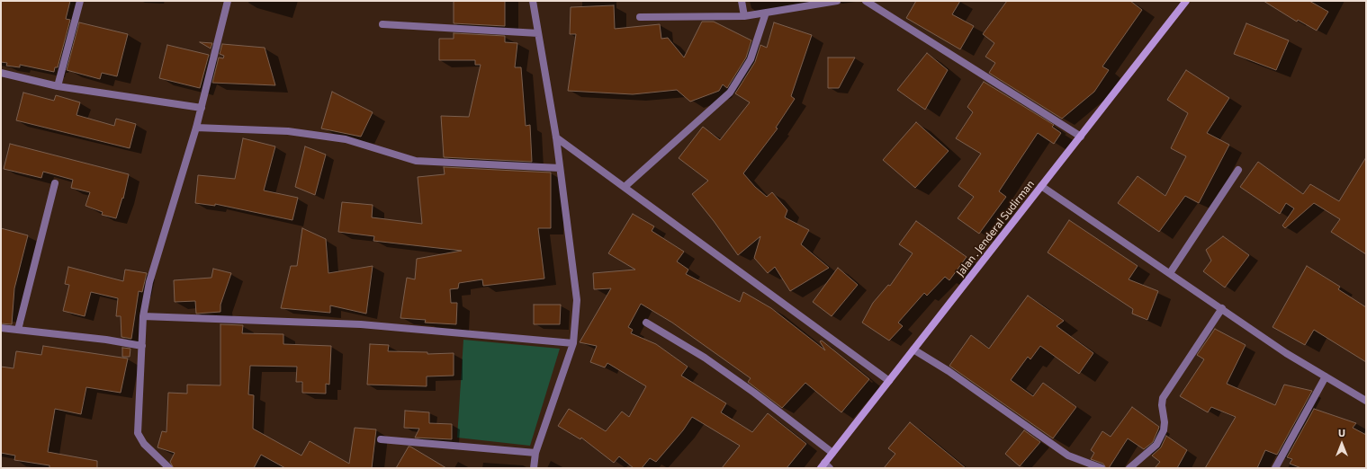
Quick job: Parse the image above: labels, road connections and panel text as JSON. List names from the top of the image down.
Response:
{
  "streets": {
    "street": ["Jalan . Jenderal Sudirman"]
  },
  "north": "top"
}
